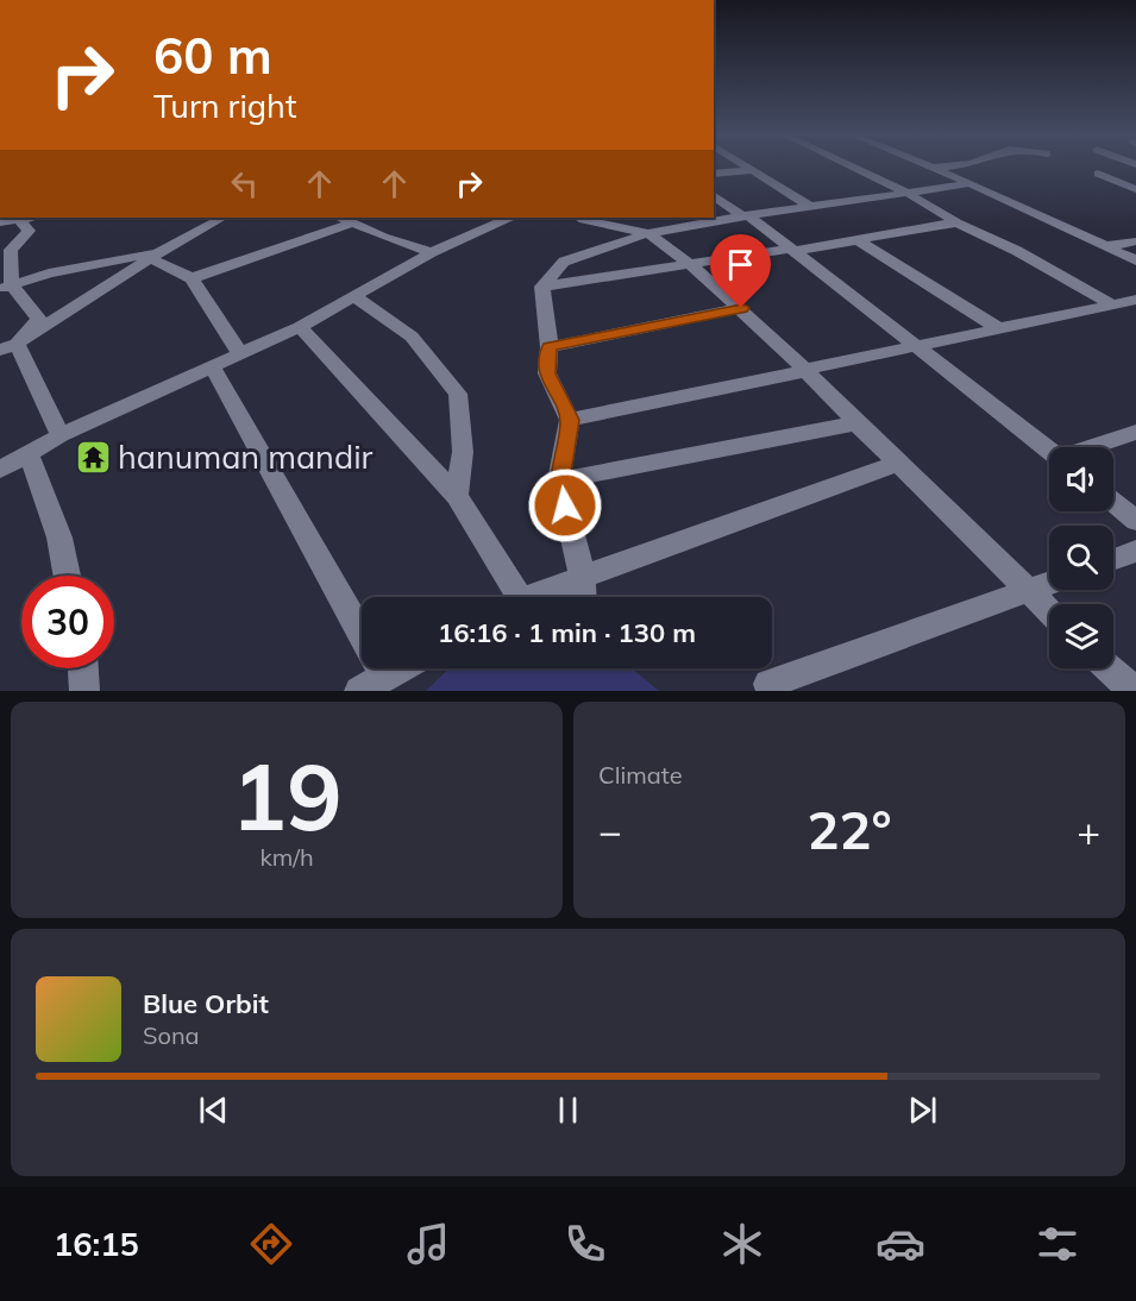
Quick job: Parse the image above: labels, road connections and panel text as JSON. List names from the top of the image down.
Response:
{
  "places": {
    "temple": ["hanuman mandir"]
  },
  "page": {
    "turn": ["60 m", "Turn right"],
    "limit": "30",
    "trip": "16:16 · 1 min · 130 m",
    "tile": [
      ["19", "km/h"],
      "Climate"
    ],
    "heat": ["−", "22°", "+"],
    "song": ["Blue Orbit", "Sona"],
    "tabs": "16:15"
  }
}
